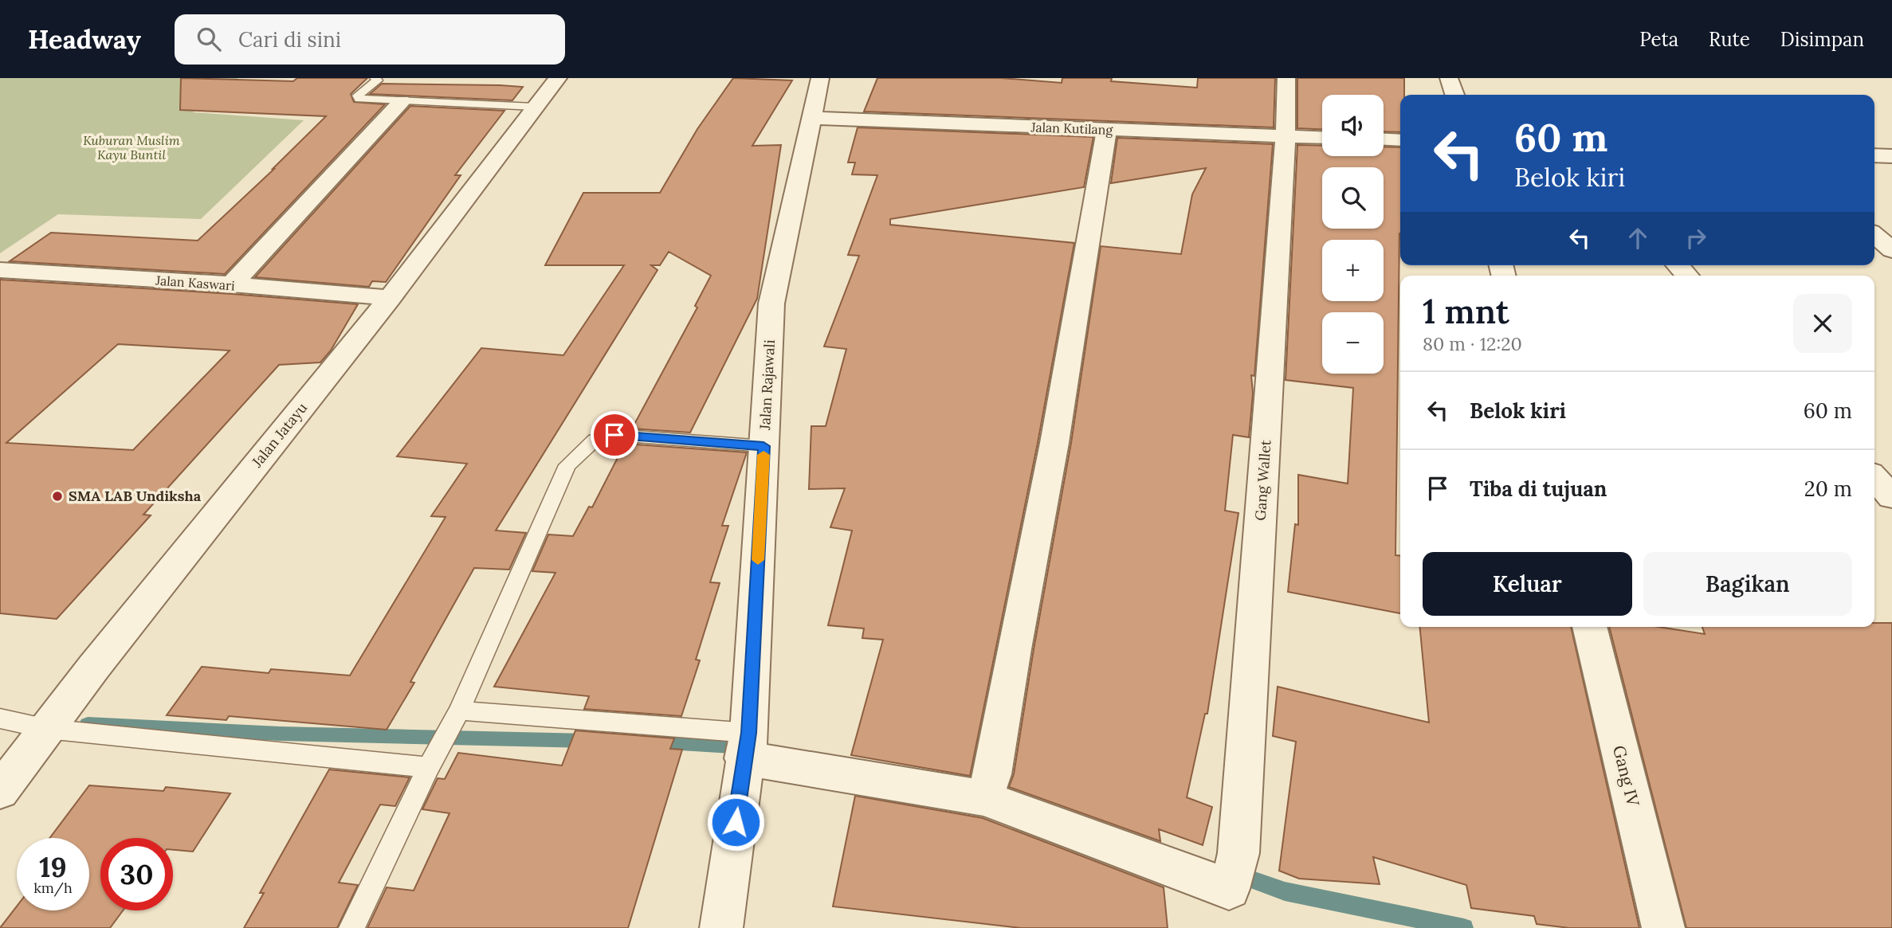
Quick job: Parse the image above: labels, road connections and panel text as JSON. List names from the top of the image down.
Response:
{
  "streets": {
    "street": [
      "Jalan Kutilang",
      "Jalan Kaswari",
      "Jalan Rajawali",
      "Jalan Jatayu",
      "Gang Wallet",
      "Gang IV"
    ]
  },
  "crossings": [
    ["Jalan Kutilang", "Jalan Rajawali"],
    ["Jalan Kutilang", "Gang Wallet"],
    ["Jalan Kaswari", "Jalan Jatayu"]
  ],
  "parks": ["Kuburan Muslim Kayu Buntil"],
  "places": ["SMA LAB Undiksha"],
  "page": {
    "header": "Headway",
    "search": "Cari di sini",
    "nav": ["Peta", "Rute", "Disimpan"],
    "map_buttons": ["+", "−"],
    "turn": ["60 m", "Belok kiri"],
    "heading": ["1 mnt", "80 m · 12:20"],
    "list": [
      {
        "name": "Belok kiri",
        "value": "60 m"
      },
      {
        "name": "Tiba di tujuan",
        "value": "20 m"
      }
    ],
    "buttons": ["Keluar", "Bagikan"],
    "speed": "19 km/h",
    "limit": "30"
  }
}
